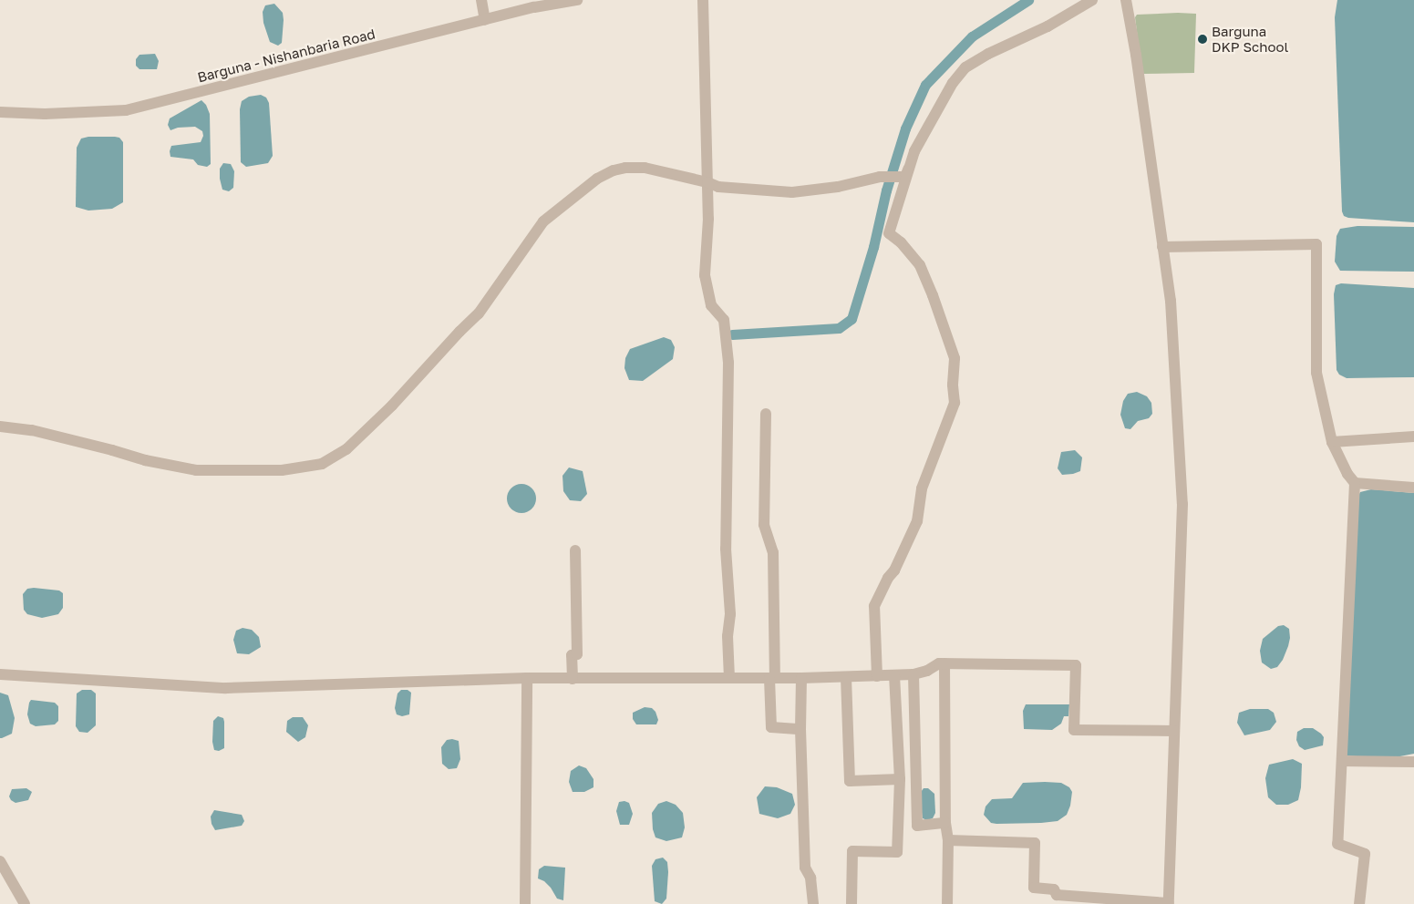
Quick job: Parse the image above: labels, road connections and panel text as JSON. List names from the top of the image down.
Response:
{
  "streets": {
    "street": ["Barguna - Nishanbaria Road"]
  },
  "places": ["Barguna DKP School"]
}
